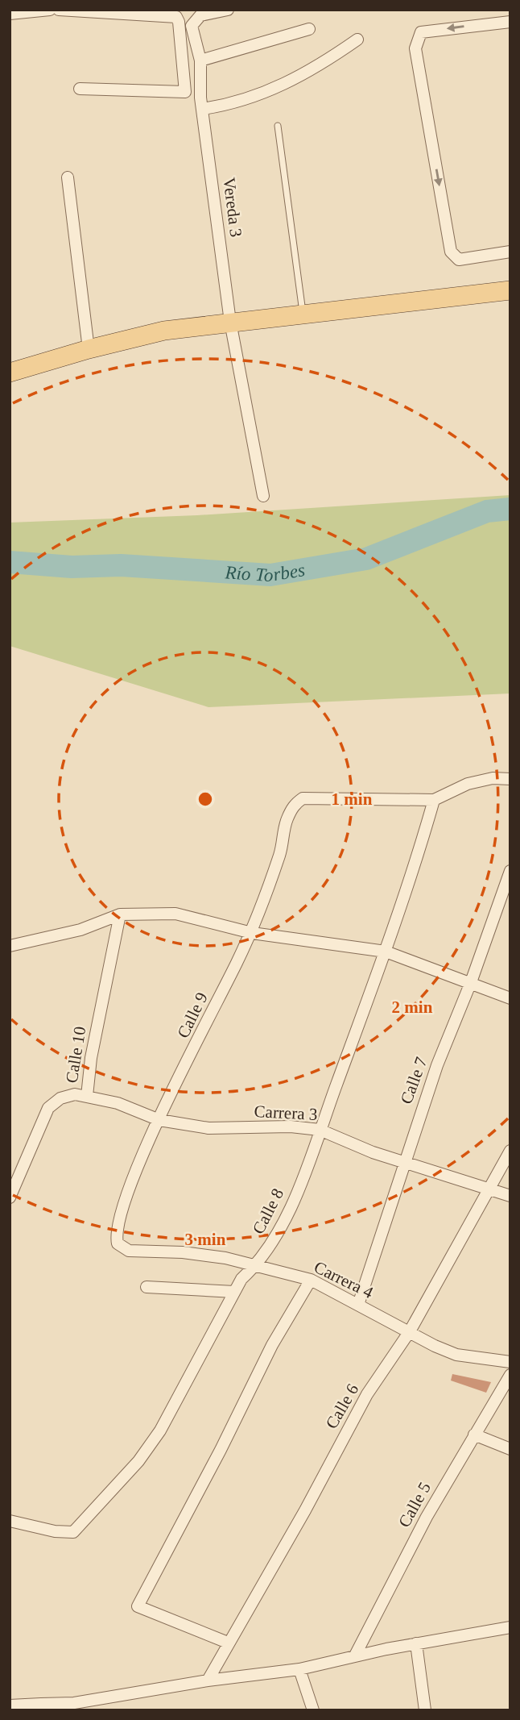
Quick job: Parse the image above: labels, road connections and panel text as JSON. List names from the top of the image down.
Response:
{
  "streets": {
    "street": [
      "Vereda 3",
      "Calle 9",
      "Calle 10",
      "Calle 7",
      "Carrera 3",
      "Calle 8",
      "Carrera 4",
      "Calle 6",
      "Calle 5"
    ]
  },
  "crossings": [
    ["Calle 9", "Carrera 3"],
    ["Calle 9", "Calle 8"],
    ["Calle 9", "Carrera 4"],
    ["Calle 10", "Carrera 3"],
    ["Calle 7", "Carrera 3"],
    ["Calle 7", "Carrera 4"],
    ["Carrera 3", "Calle 8"],
    ["Carrera 3", "Calle 6"],
    ["Calle 8", "Carrera 4"],
    ["Carrera 4", "Calle 6"]
  ],
  "water": ["Río Torbes"],
  "rings": ["1 min", "2 min", "3 min"]
}
